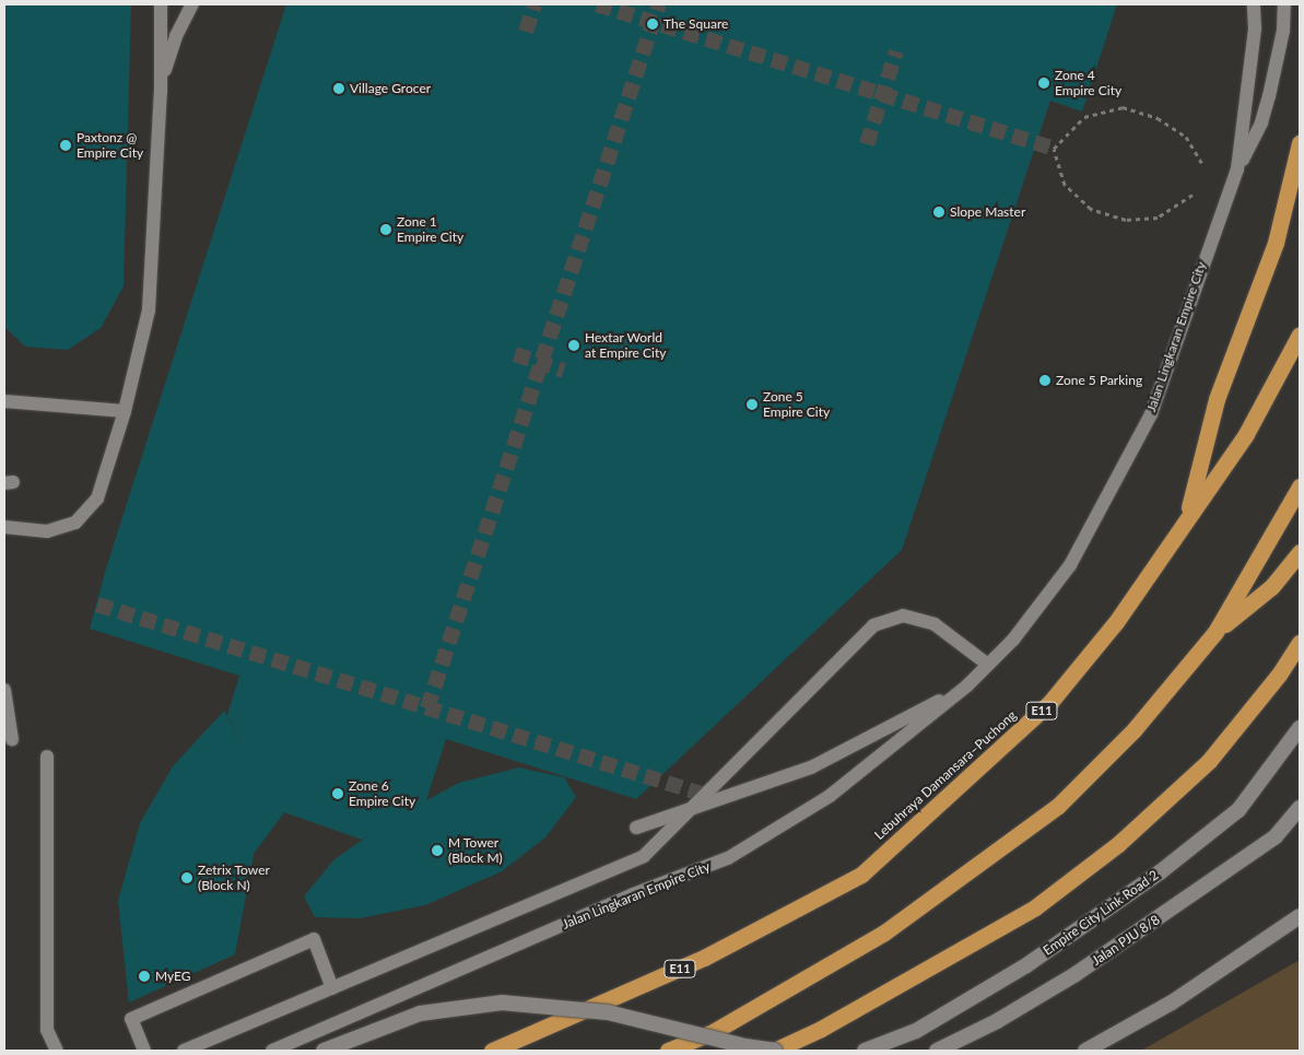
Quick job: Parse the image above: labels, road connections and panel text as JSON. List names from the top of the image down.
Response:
{
  "streets": {
    "highway": ["E11", "Lebuhraya Damansara–Puchong"],
    "street": ["Empire City Link Road 2", "Jalan PJU 8/8"],
    "lane": ["Jalan Lingkaran Empire City"]
  },
  "places": [
    "The Square",
    "Zone 4 Empire City",
    "Village Grocer",
    "Paxtonz @ Empire City",
    "Slope Master",
    "Zone 1 Empire City",
    "Hextar World at Empire City",
    "Zone 5 Parking",
    "Zone 5 Empire City",
    "Zone 6 Empire City",
    "M Tower (Block M)",
    "Zetrix Tower (Block N)",
    "MyEG"
  ]
}
